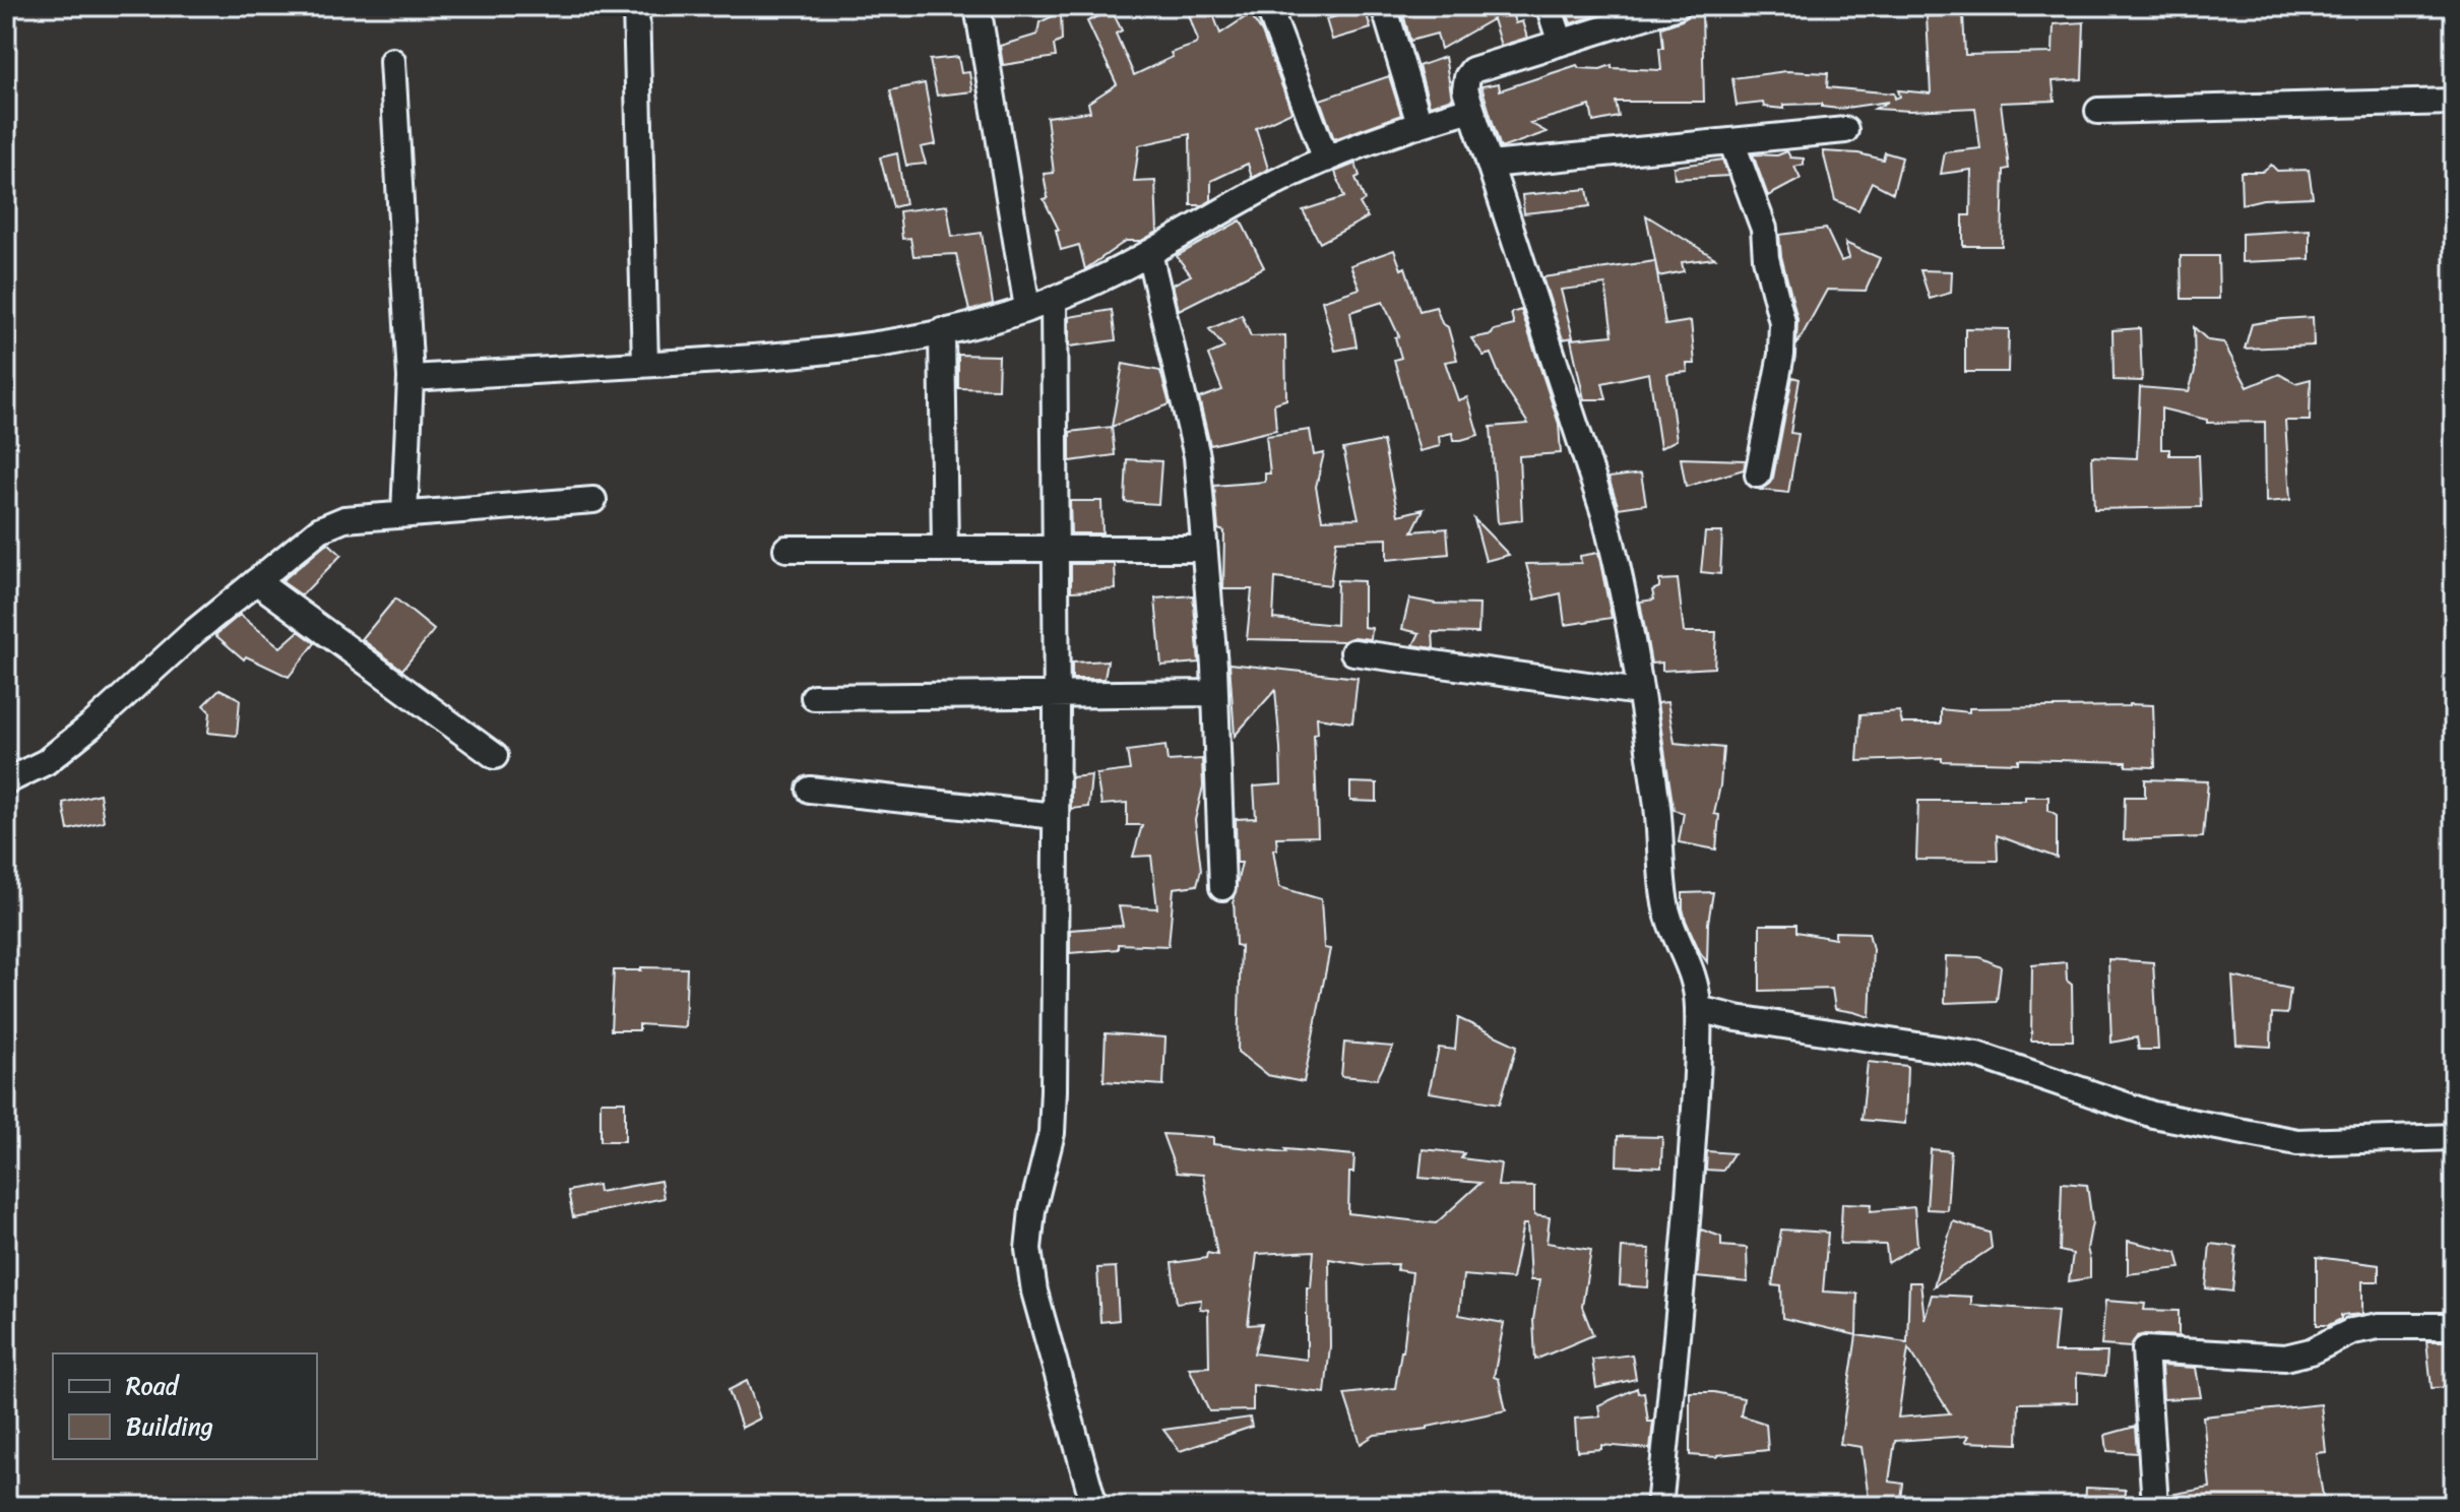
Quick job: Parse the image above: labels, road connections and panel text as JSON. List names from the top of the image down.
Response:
{
  "legend": ["Road", "Building"]
}
